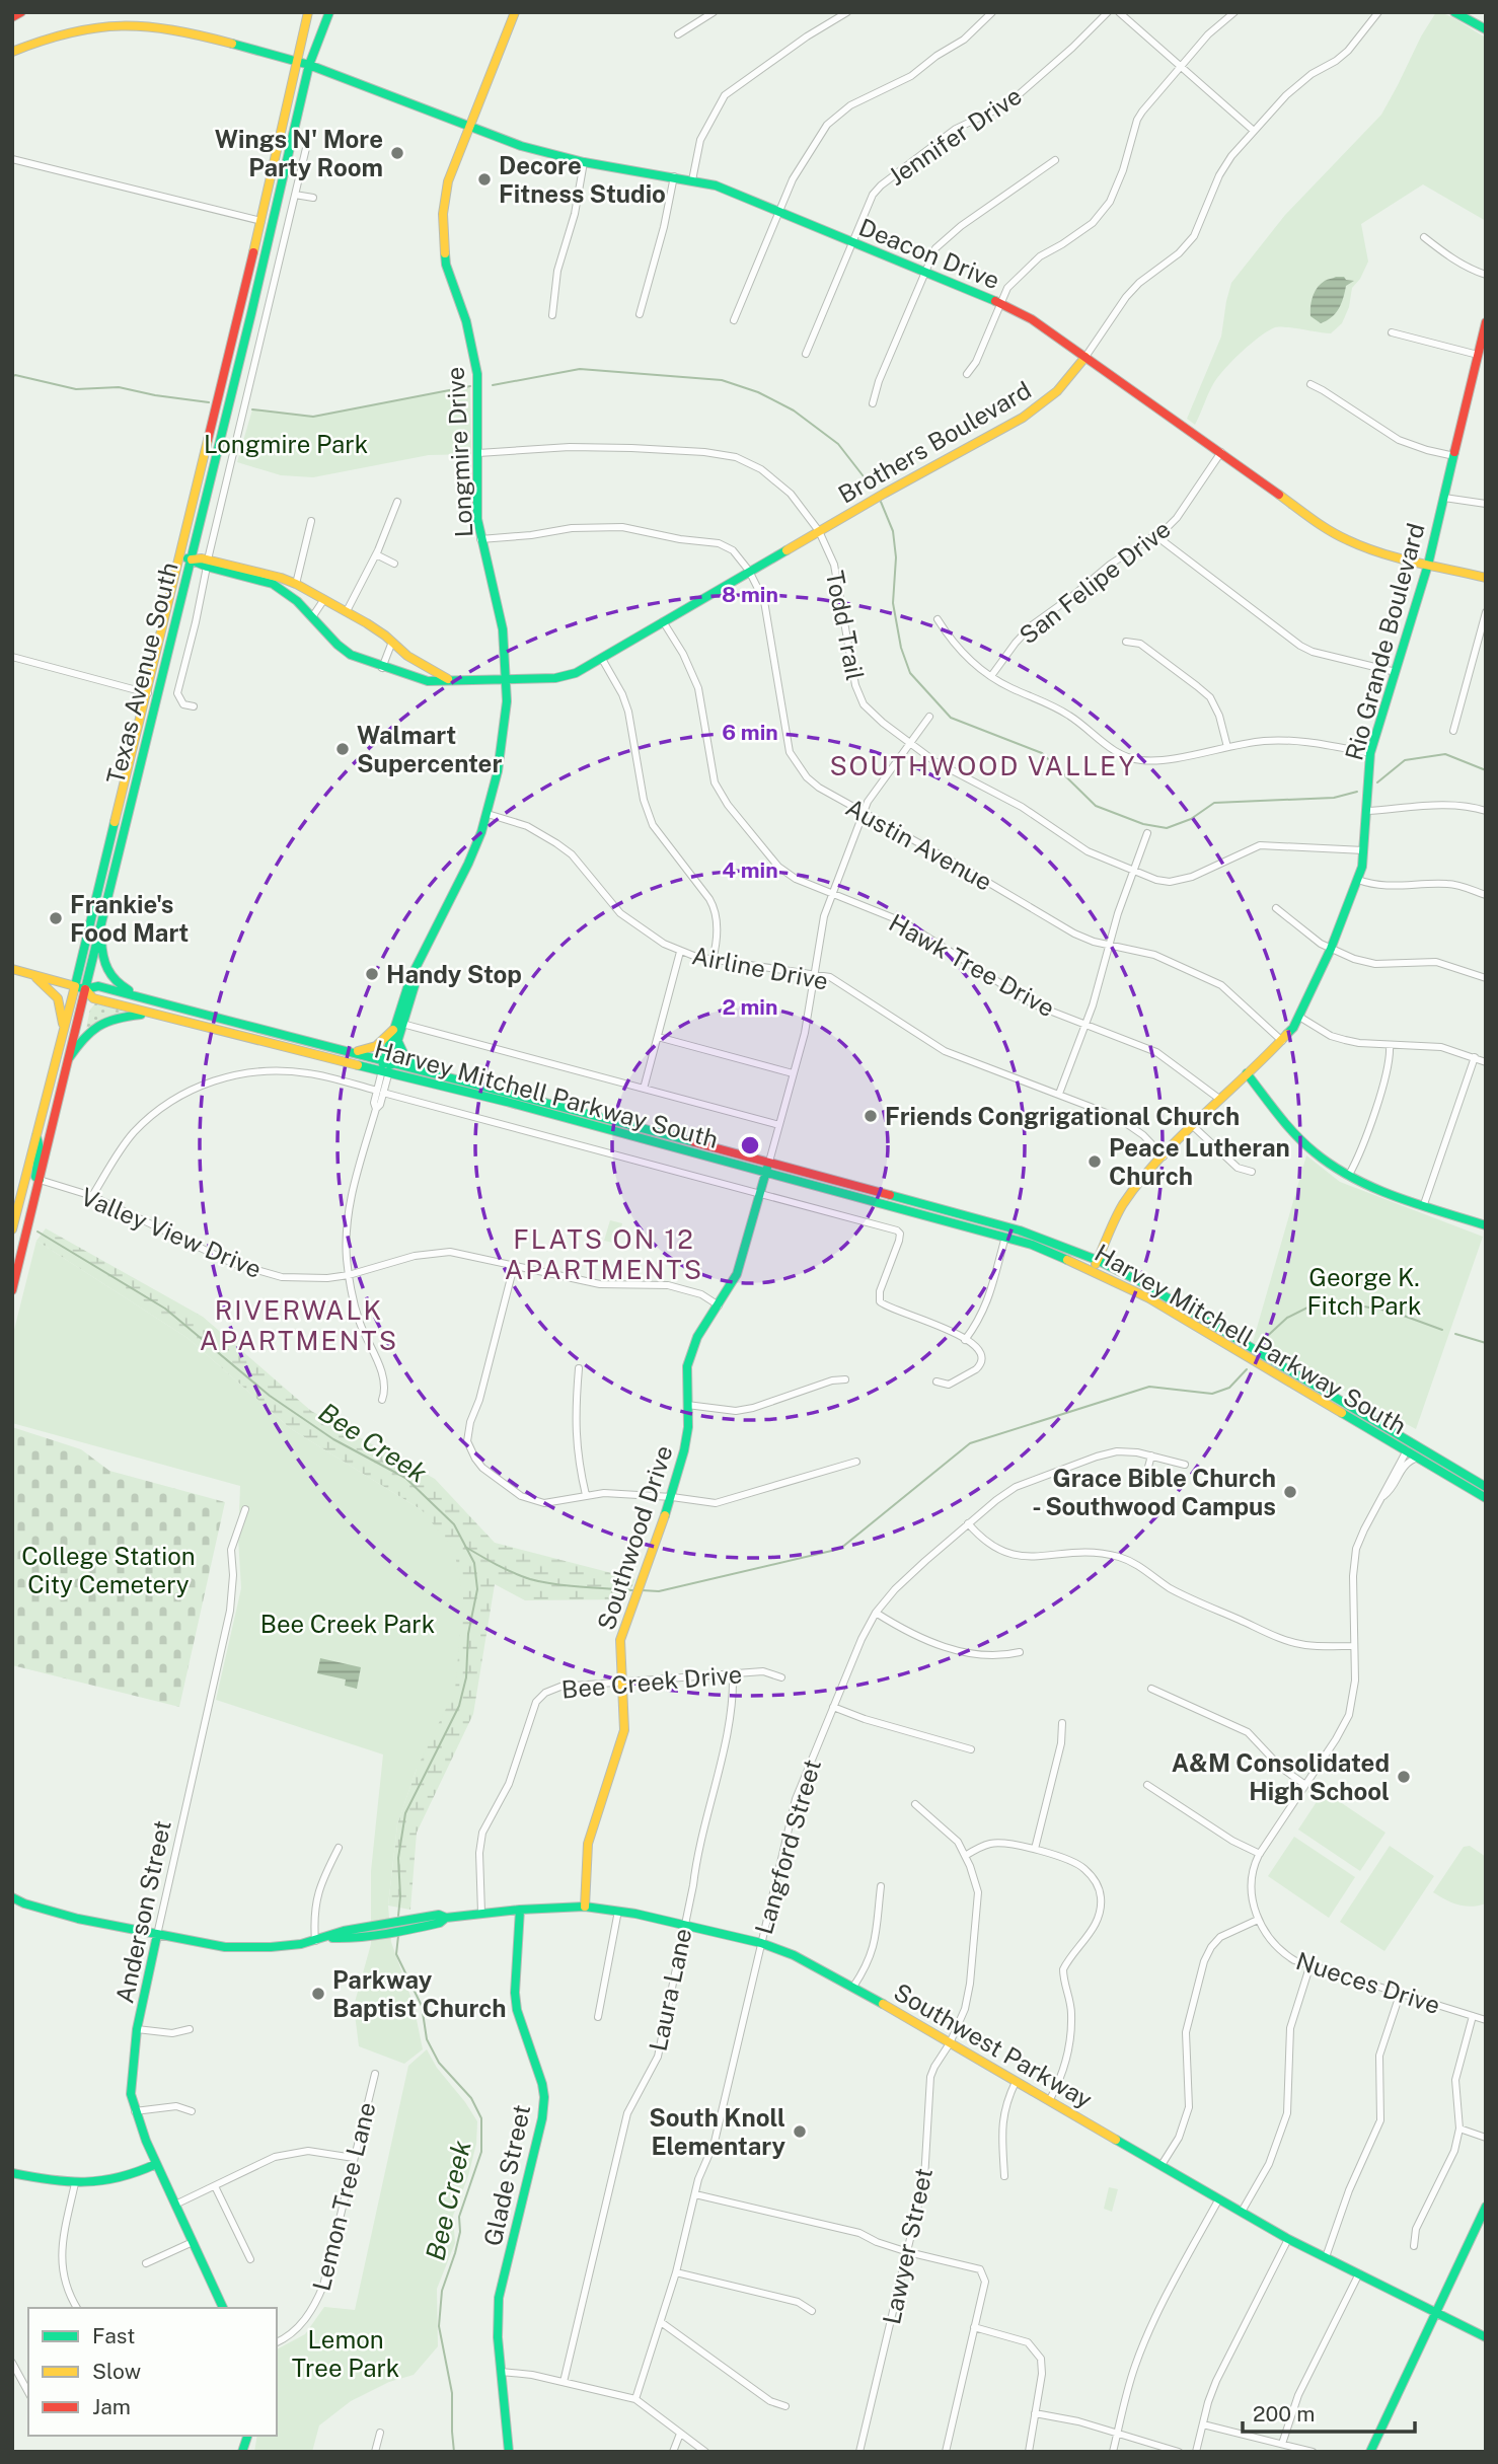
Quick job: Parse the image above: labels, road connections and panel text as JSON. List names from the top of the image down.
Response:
{
  "streets": {
    "main road": [
      "Deacon Drive",
      "Brothers Boulevard",
      "Longmire Drive",
      "Rio Grande Boulevard",
      "Texas Avenue South",
      "Harvey Mitchell Parkway South",
      "Southwood Drive",
      "Anderson Street",
      "Southwest Parkway",
      "Glade Street"
    ],
    "street": [
      "Jennifer Drive",
      "San Felipe Drive",
      "Todd Trail",
      "Austin Avenue",
      "Hawk Tree Drive",
      "Airline Drive",
      "Valley View Drive",
      "Bee Creek Drive",
      "Langford Street",
      "Nueces Drive",
      "Laura Lane",
      "Lemon Tree Lane",
      "Lawyer Street"
    ]
  },
  "crossings": [
    ["Jennifer Drive", "Deacon Drive"],
    ["Deacon Drive", "Brothers Boulevard"],
    ["Deacon Drive", "Longmire Drive"],
    ["Deacon Drive", "San Felipe Drive"],
    ["Deacon Drive", "Rio Grande Boulevard"],
    ["Deacon Drive", "Texas Avenue South"],
    ["Brothers Boulevard", "Longmire Drive"],
    ["Brothers Boulevard", "Todd Trail"],
    ["Brothers Boulevard", "Texas Avenue South"],
    ["Brothers Boulevard", "Austin Avenue"],
    ["Brothers Boulevard", "Hawk Tree Drive"],
    ["Longmire Drive", "Todd Trail"],
    ["Longmire Drive", "Austin Avenue"],
    ["Longmire Drive", "Airline Drive"],
    ["Longmire Drive", "Harvey Mitchell Parkway South"],
    ["Longmire Drive", "Valley View Drive"],
    ["Todd Trail", "Rio Grande Boulevard"],
    ["Todd Trail", "Southwood Drive"],
    ["Rio Grande Boulevard", "Austin Avenue"],
    ["Rio Grande Boulevard", "Hawk Tree Drive"],
    ["Rio Grande Boulevard", "Airline Drive"],
    ["Rio Grande Boulevard", "Harvey Mitchell Parkway South"],
    ["Texas Avenue South", "Harvey Mitchell Parkway South"],
    ["Texas Avenue South", "Valley View Drive"],
    ["Austin Avenue", "Southwood Drive"],
    ["Hawk Tree Drive", "Southwood Drive"],
    ["Airline Drive", "Southwood Drive"],
    ["Harvey Mitchell Parkway South", "Southwood Drive"],
    ["Harvey Mitchell Parkway South", "Nueces Drive"],
    ["Valley View Drive", "Southwood Drive"],
    ["Southwood Drive", "Bee Creek Drive"],
    ["Southwood Drive", "Southwest Parkway"],
    ["Bee Creek Drive", "Laura Lane"],
    ["Bee Creek Drive", "Southwest Parkway"],
    ["Langford Street", "Southwest Parkway"],
    ["Anderson Street", "Southwest Parkway"],
    ["Laura Lane", "Southwest Parkway"],
    ["Southwest Parkway", "Glade Street"],
    ["Southwest Parkway", "Lawyer Street"]
  ],
  "districts": ["SOUTHWOOD VALLEY", "FLATS ON 12 APARTMENTS", "RIVERWALK APARTMENTS"],
  "water": ["Bee Creek"],
  "parks": [
    "Longmire Park",
    "George K. Fitch Park",
    "College Station City Cemetery",
    "Bee Creek Park",
    "Lemon Tree Park"
  ],
  "places": [
    "Wings N' More Party Room",
    "Decore Fitness Studio",
    "Walmart Supercenter",
    "Frankie's Food Mart",
    "Handy Stop",
    "Friends Congrigational Church",
    "Peace Lutheran Church",
    "Grace Bible Church - Southwood Campus",
    "A&M Consolidated High School",
    "Parkway Baptist Church",
    "South Knoll Elementary"
  ],
  "legend": ["Fast", "Slow", "Jam"],
  "scale_bar": "200 m",
  "rings": [
    "8 min",
    "6 min",
    "4 min",
    "2 min"
  ]
}
